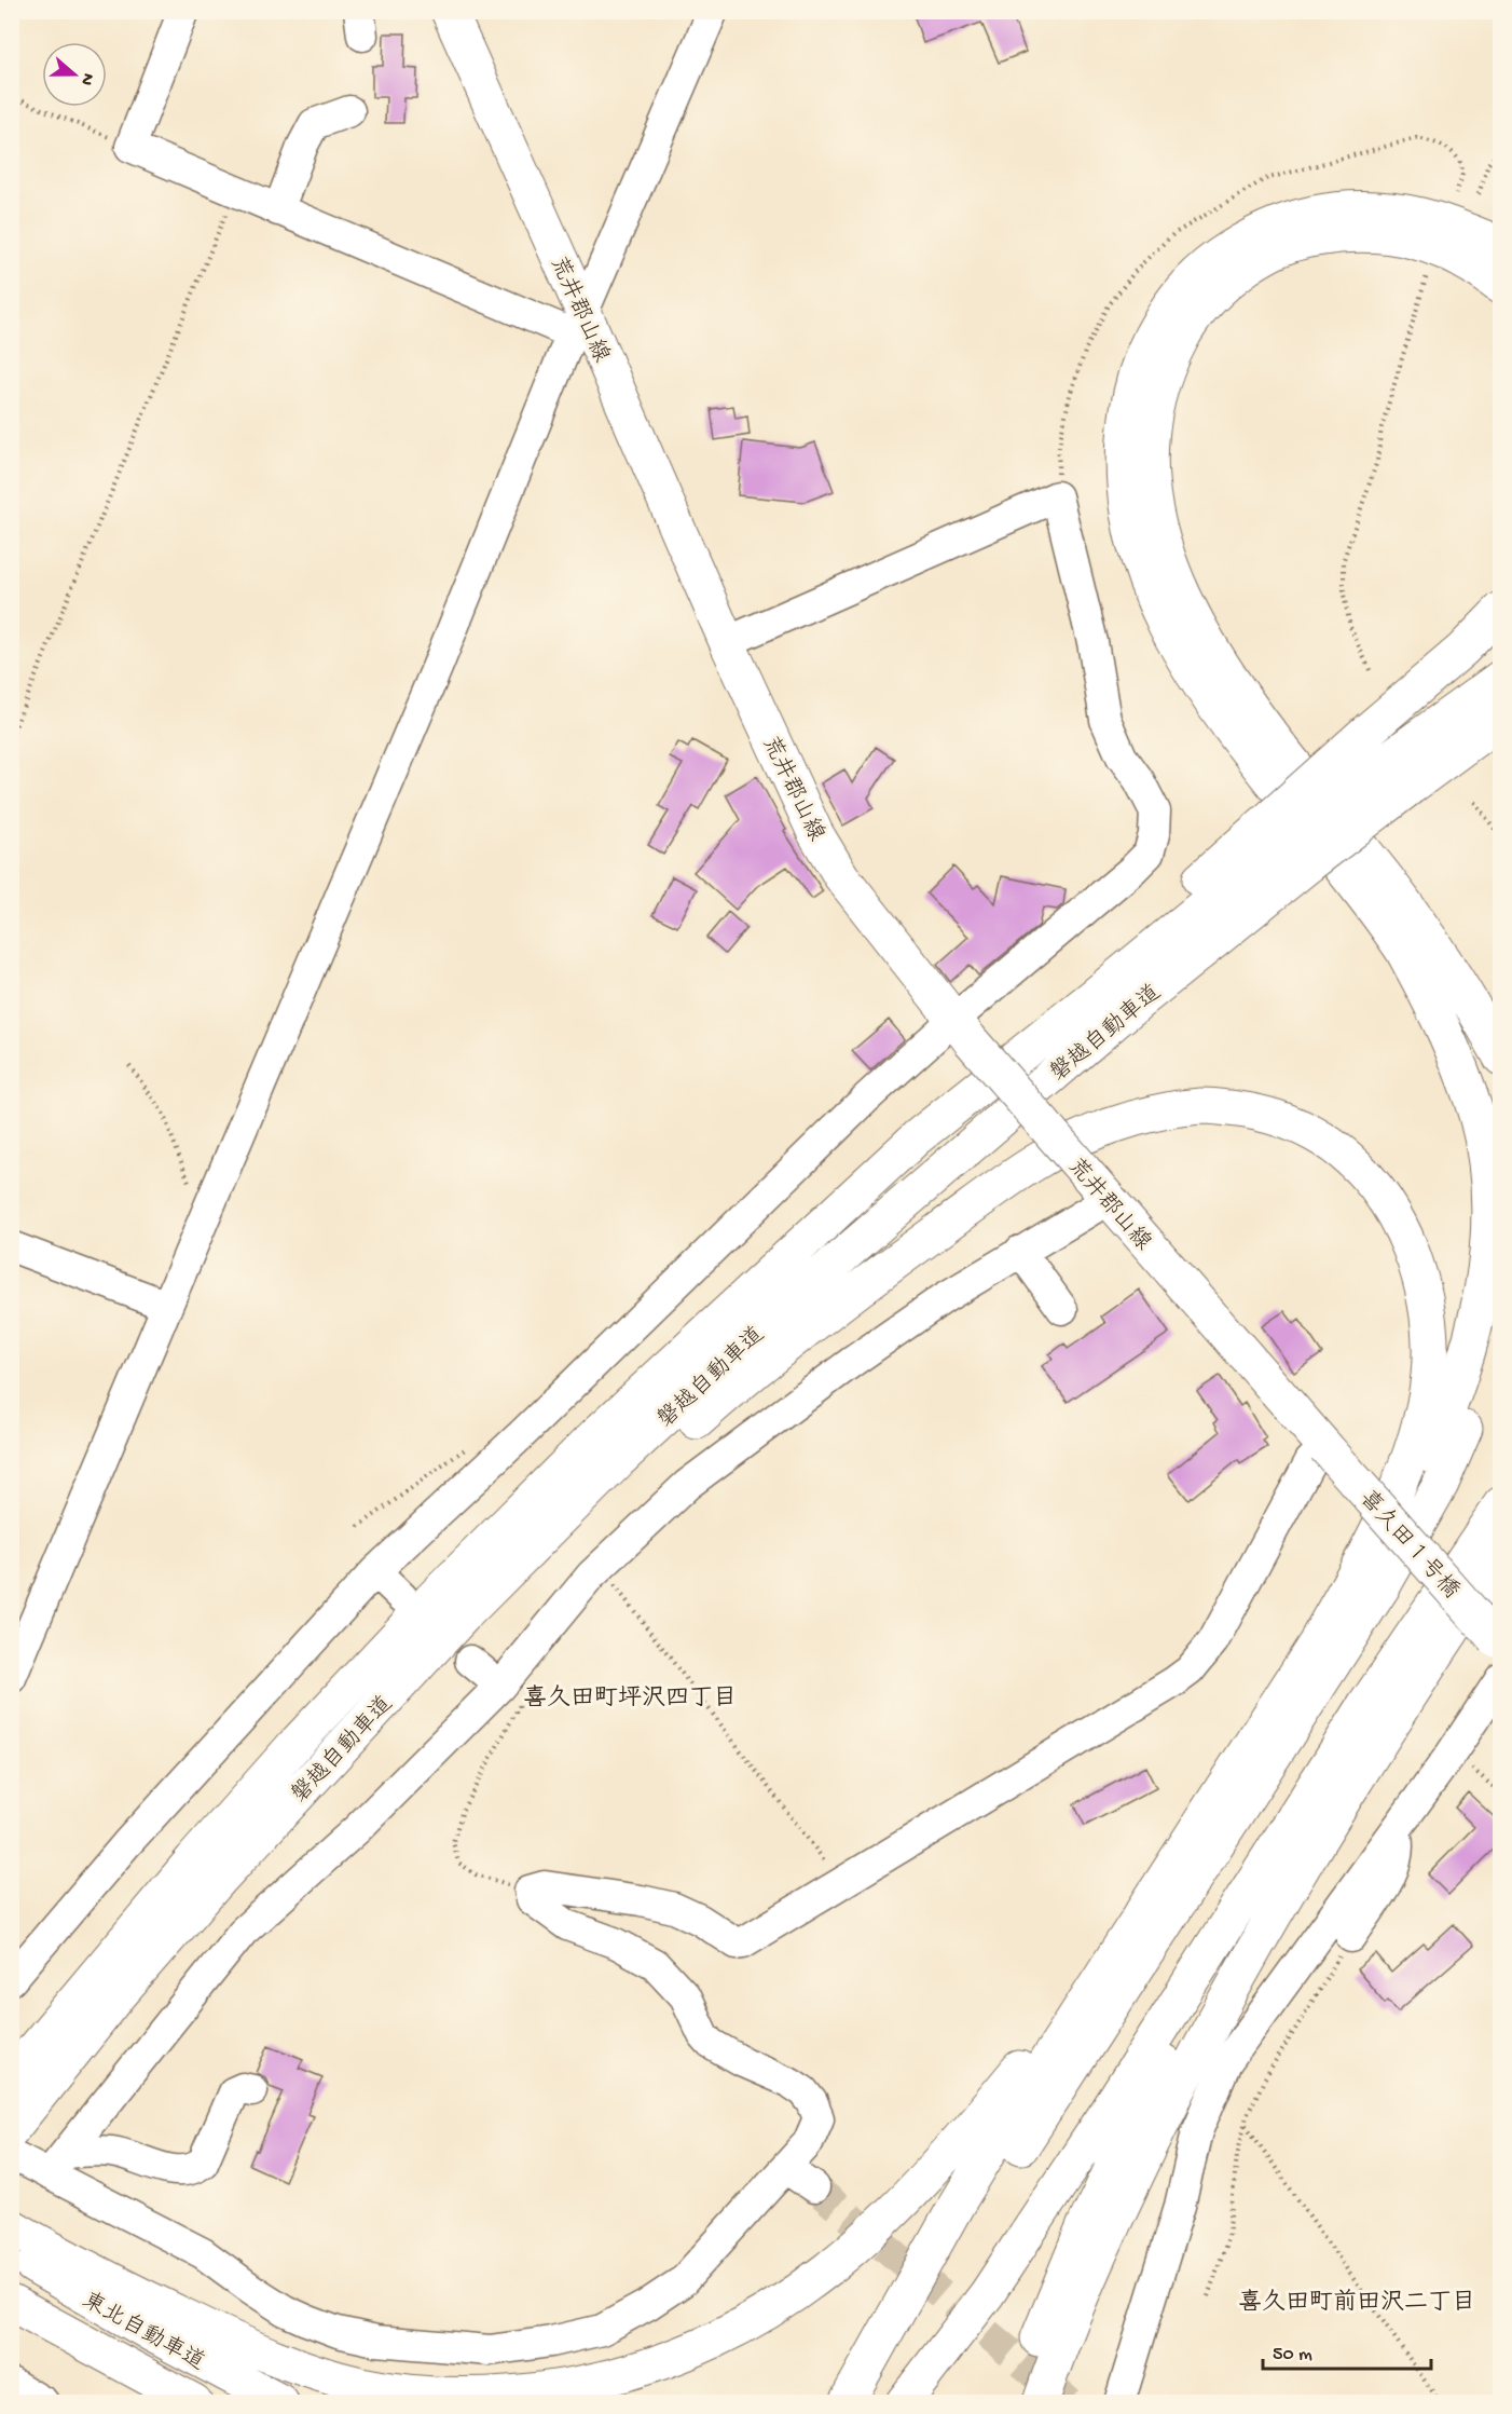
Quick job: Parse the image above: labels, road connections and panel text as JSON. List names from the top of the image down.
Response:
{
  "streets": {
    "main road": [
      "荒井郡山線",
      "磐越自動車道",
      "喜久田１号橋",
      "東北自動車道"
    ]
  },
  "crossings": [
    ["荒井郡山線", "喜久田１号橋"]
  ],
  "districts": ["喜久田町坪沢四丁目", "喜久田町前田沢二丁目"],
  "scale_bar": "50 m",
  "north": "right"
}
